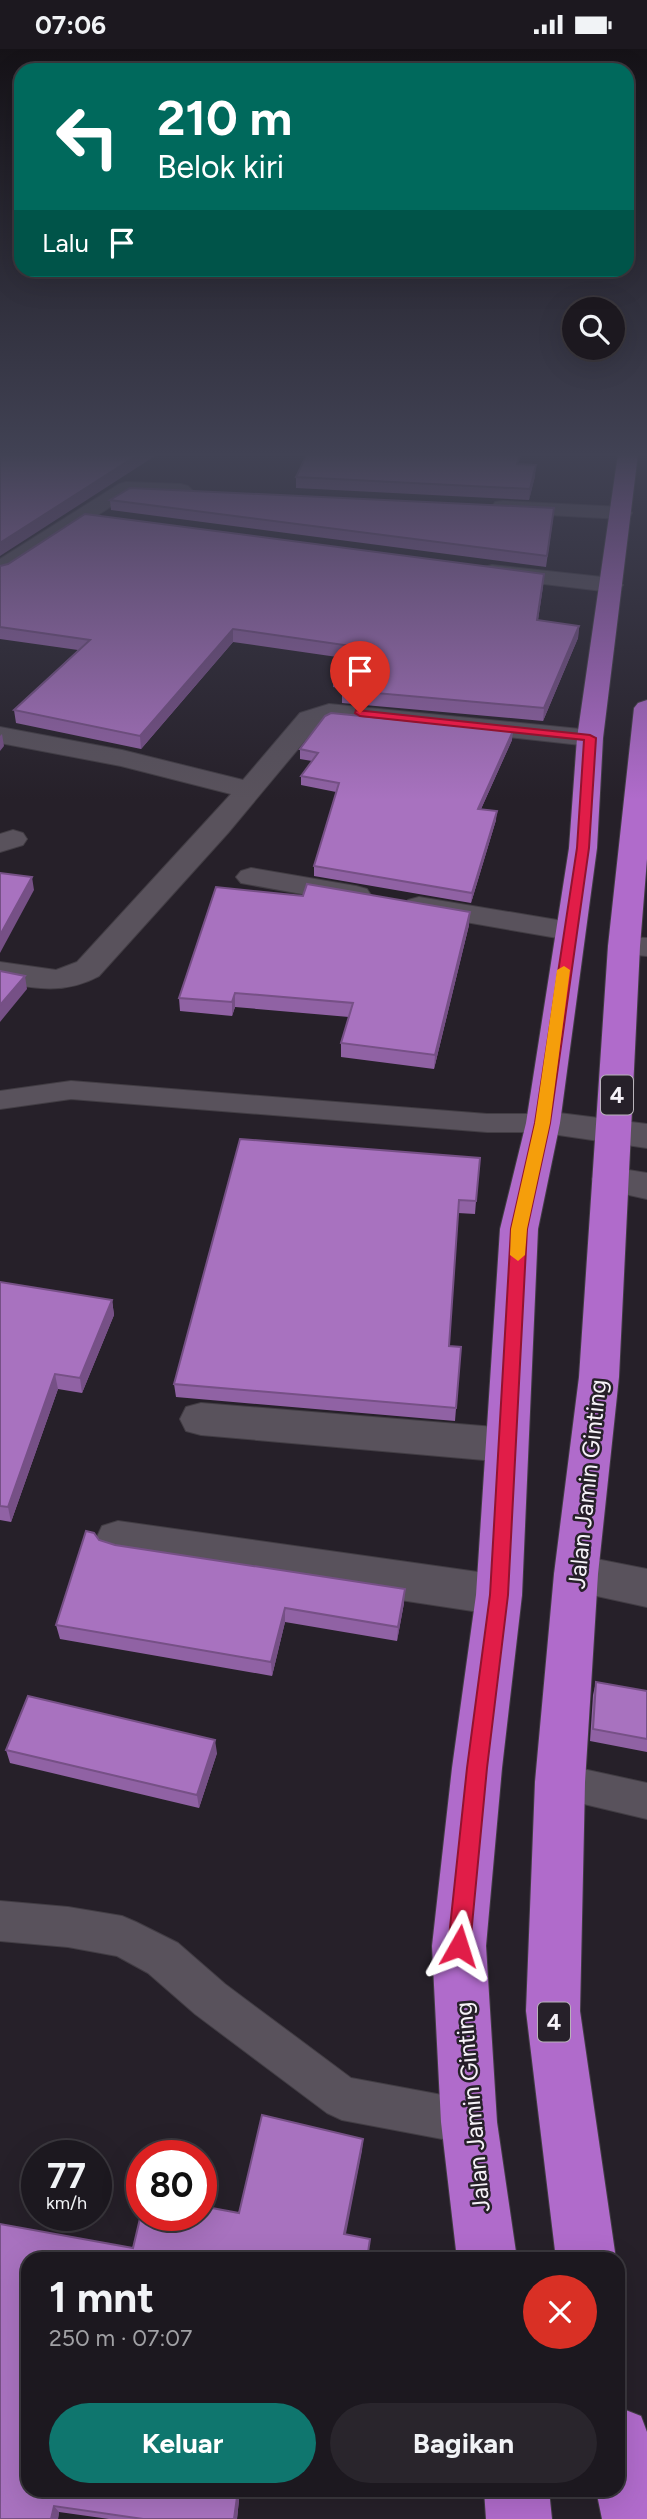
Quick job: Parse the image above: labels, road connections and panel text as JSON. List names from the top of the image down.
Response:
{
  "streets": {
    "highway": ["4", "Jalan Jamin Ginting"]
  },
  "page": {
    "status": "07:06",
    "turn": ["210 m", "Belok kiri"],
    "then": "Lalu",
    "speed": "77 km/h",
    "limit": "80",
    "heading": ["1 mnt", "250 m · 07:07"],
    "buttons": ["Keluar", "Bagikan"]
  }
}
